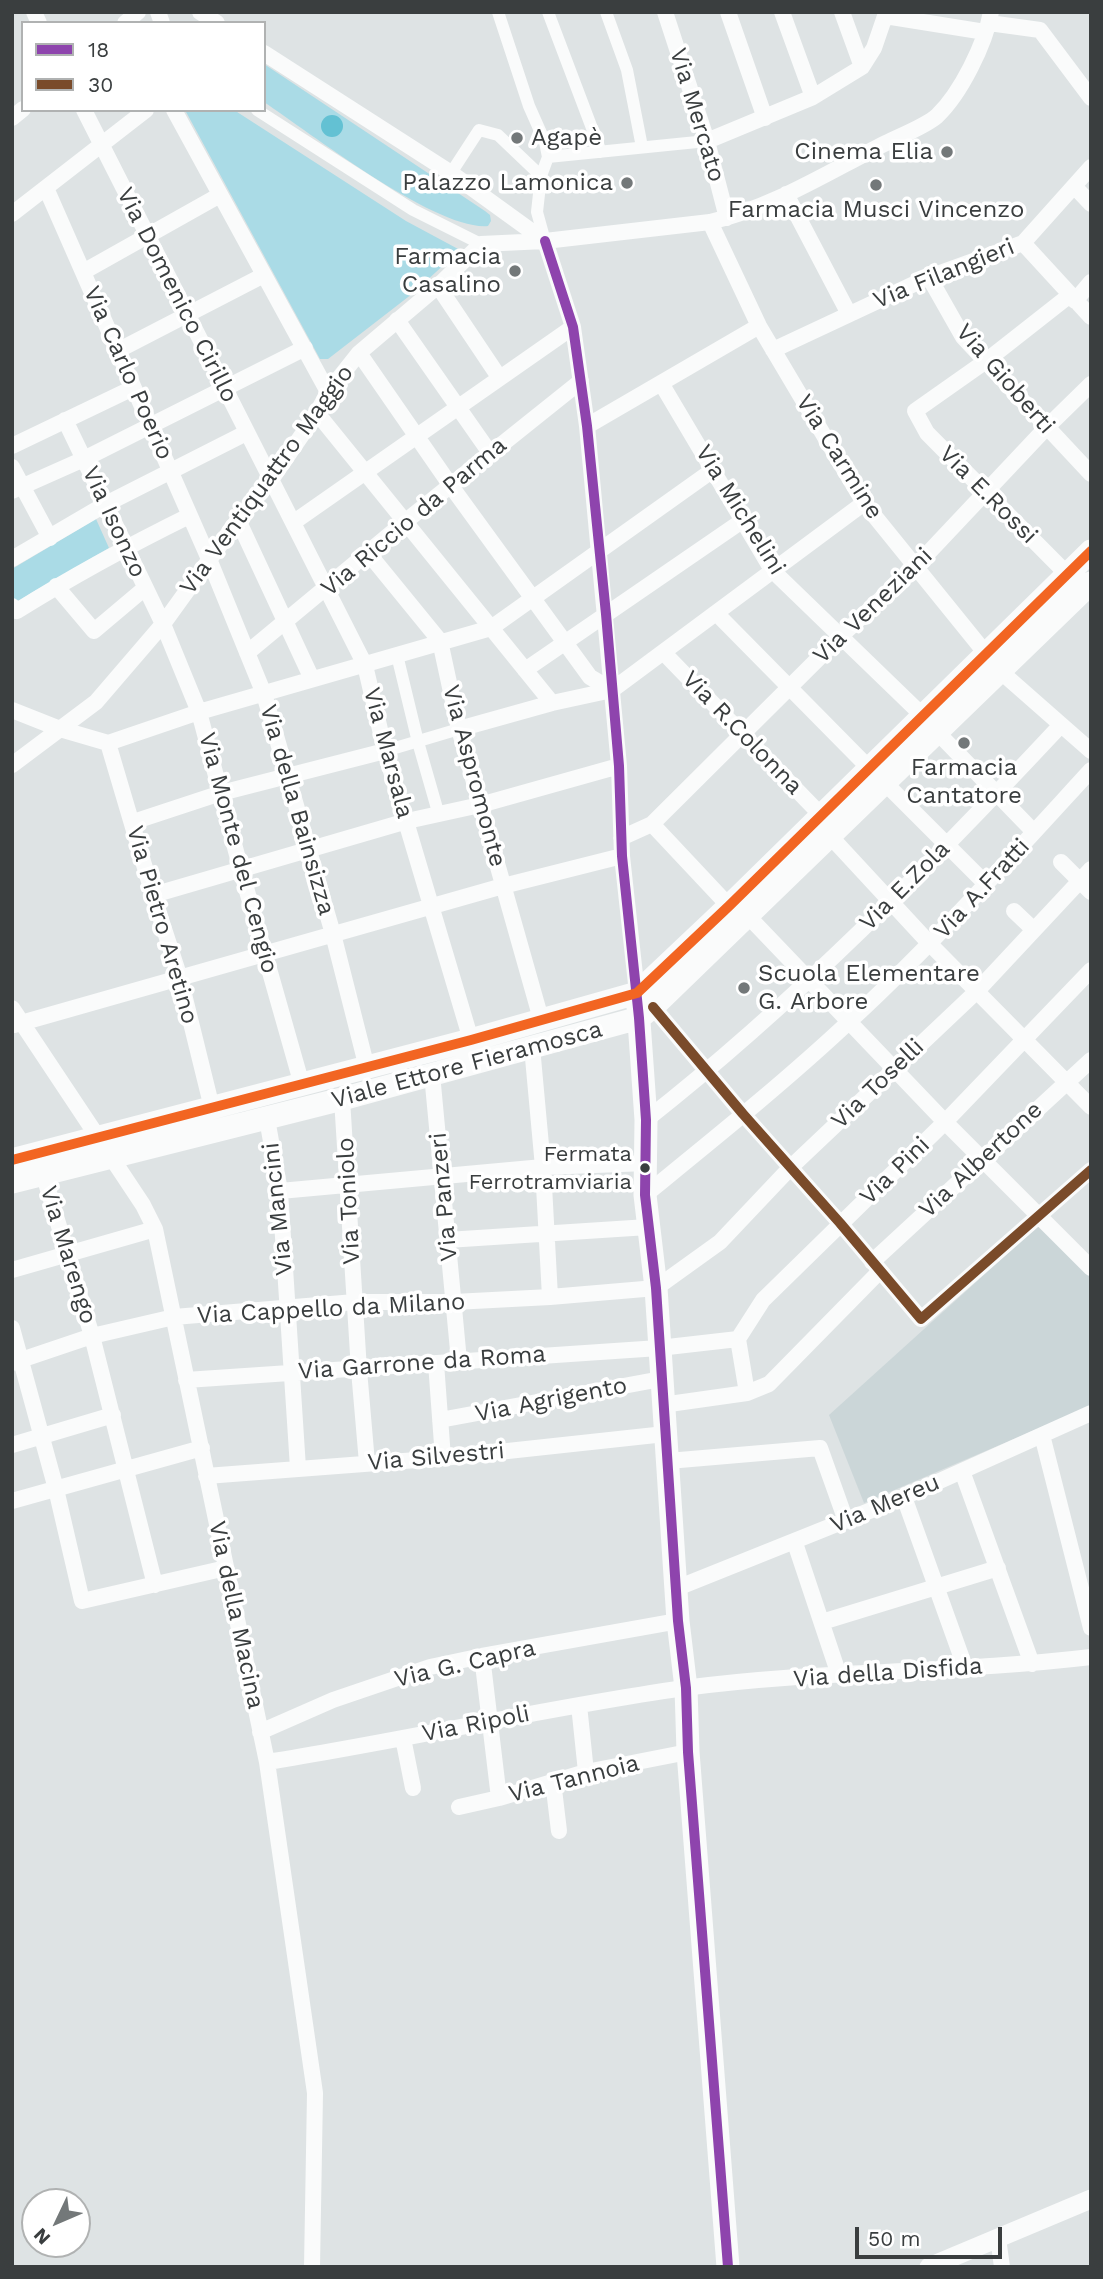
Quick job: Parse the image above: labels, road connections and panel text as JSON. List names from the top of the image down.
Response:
{
  "streets": {
    "main road": ["Viale Ettore Fieramosca"],
    "street": [
      "Via Mercato",
      "Via Filangieri",
      "Via Domenico Cirillo",
      "Via Carlo Poerio",
      "Via Gioberti",
      "Via Carmine",
      "Via Ventiquattro Maggio",
      "Via E.Rossi",
      "Via Michelini",
      "Via Riccio da Parma",
      "Via Isonzo",
      "Via Veneziani",
      "Via R.Colonna",
      "Via Marsala",
      "Via Aspromonte",
      "Via della Bainsizza",
      "Via Monte del Cengio",
      "Via E.Zola",
      "Via A.Fratti",
      "Via Pietro Aretino",
      "Via Toselli",
      "Via Albertone",
      "Via Pini",
      "Via Panzeri",
      "Via Toniolo",
      "Via Mancini",
      "Via Marengo",
      "Via Cappello da Milano",
      "Via Garrone da Roma",
      "Via Agrigento",
      "Via Silvestri",
      "Via Mereu",
      "Via della Macina",
      "Via G. Capra",
      "Via della Disfida",
      "Via Ripoli",
      "Via Tannoia"
    ]
  },
  "crossings": [
    ["Via Filangieri", "Via Gioberti"],
    ["Via Filangieri", "Via Carmine"],
    ["Via Domenico Cirillo", "Via Ventiquattro Maggio"],
    ["Via Domenico Cirillo", "Via Marsala"],
    ["Via Carlo Poerio", "Via Ventiquattro Maggio"],
    ["Via Carlo Poerio", "Via della Bainsizza"],
    ["Via Gioberti", "Via E.Rossi"],
    ["Via Gioberti", "Via Veneziani"],
    ["Via Carmine", "Via Veneziani"],
    ["Via Carmine", "Via E.Zola"],
    ["Via Carmine", "Viale Ettore Fieramosca"],
    ["Via Ventiquattro Maggio", "Via Isonzo"],
    ["Via Ventiquattro Maggio", "Via Marsala"],
    ["Via Ventiquattro Maggio", "Via della Bainsizza"],
    ["Via Ventiquattro Maggio", "Via Monte del Cengio"],
    ["Via E.Rossi", "Via Veneziani"],
    ["Via E.Rossi", "Viale Ettore Fieramosca"],
    ["Via Michelini", "Via Veneziani"],
    ["Via Michelini", "Via E.Zola"],
    ["Via Michelini", "Via A.Fratti"],
    ["Via Michelini", "Viale Ettore Fieramosca"],
    ["Via Riccio da Parma", "Via Marsala"],
    ["Via Riccio da Parma", "Via Aspromonte"],
    ["Via Riccio da Parma", "Via della Bainsizza"],
    ["Via Isonzo", "Via Monte del Cengio"],
    ["Via Veneziani", "Via R.Colonna"],
    ["Via R.Colonna", "Viale Ettore Fieramosca"],
    ["Via Marsala", "Viale Ettore Fieramosca"],
    ["Via Aspromonte", "Viale Ettore Fieramosca"],
    ["Via della Bainsizza", "Viale Ettore Fieramosca"],
    ["Via Monte del Cengio", "Viale Ettore Fieramosca"],
    ["Via Pietro Aretino", "Viale Ettore Fieramosca"],
    ["Viale Ettore Fieramosca", "Via Panzeri"],
    ["Viale Ettore Fieramosca", "Via Toniolo"],
    ["Viale Ettore Fieramosca", "Via Mancini"],
    ["Viale Ettore Fieramosca", "Via Marengo"],
    ["Viale Ettore Fieramosca", "Via della Macina"],
    ["Via Toselli", "Via Cappello da Milano"],
    ["Via Panzeri", "Via Cappello da Milano"],
    ["Via Panzeri", "Via Garrone da Roma"],
    ["Via Toniolo", "Via Cappello da Milano"],
    ["Via Toniolo", "Via Garrone da Roma"],
    ["Via Toniolo", "Via Silvestri"],
    ["Via Mancini", "Via Cappello da Milano"],
    ["Via Mancini", "Via Garrone da Roma"],
    ["Via Mancini", "Via Silvestri"],
    ["Via Marengo", "Via Cappello da Milano"],
    ["Via Cappello da Milano", "Via della Macina"],
    ["Via Garrone da Roma", "Via della Macina"],
    ["Via Silvestri", "Via della Macina"],
    ["Via della Macina", "Via G. Capra"],
    ["Via della Macina", "Via Ripoli"],
    ["Via della Disfida", "Via Ripoli"]
  ],
  "places": [
    "Agapè",
    "Cinema Elia",
    "Palazzo Lamonica",
    "Farmacia Musci Vincenzo",
    "Farmacia Casalino",
    "Farmacia Cantatore",
    "Scuola Elementare G. Arbore",
    "Fermata Ferrotramviaria"
  ],
  "lines": ["transit line 18", "transit line 30"],
  "legend": ["18", "30"],
  "scale_bar": "50 m",
  "north": "bottom left"
}
